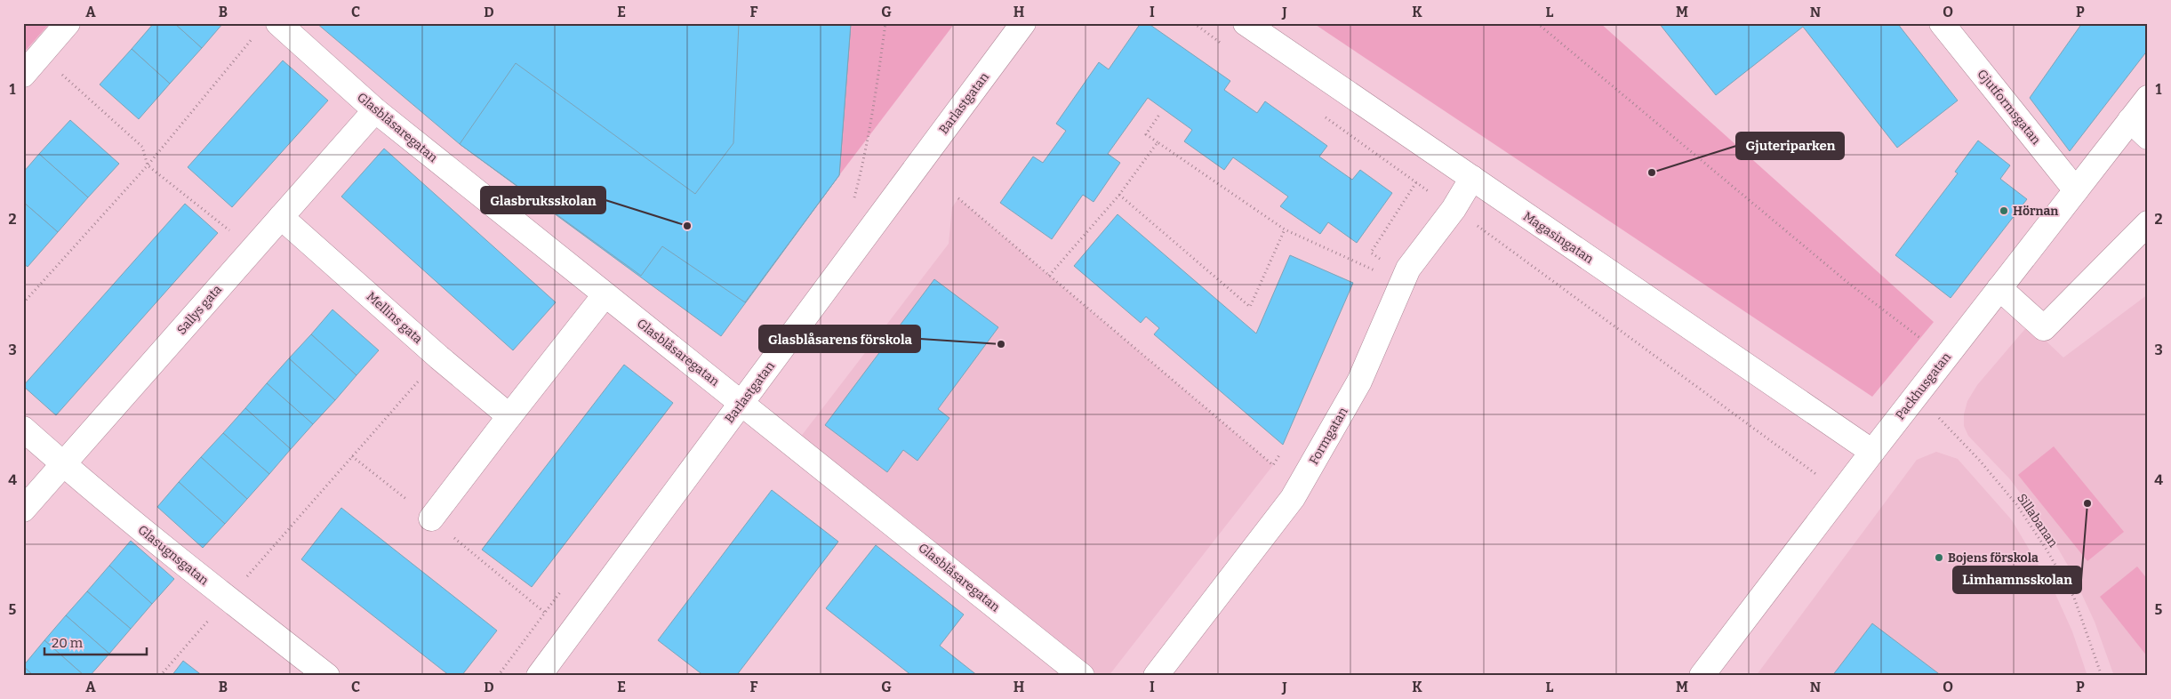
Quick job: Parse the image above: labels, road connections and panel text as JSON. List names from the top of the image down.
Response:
{
  "streets": {
    "street": [
      "Barlastgatan",
      "Gjutformsgatan",
      "Glasblåsaregatan",
      "Magasingatan",
      "Sallys gata",
      "Mellins gata",
      "Packhusgatan",
      "Formgatan",
      "Glasugnsgatan"
    ],
    "path": ["Sillabanan"]
  },
  "crossings": [
    ["Barlastgatan", "Glasblåsaregatan"],
    ["Gjutformsgatan", "Packhusgatan"],
    ["Glasblåsaregatan", "Sallys gata"],
    ["Magasingatan", "Packhusgatan"],
    ["Magasingatan", "Formgatan"],
    ["Sallys gata", "Mellins gata"],
    ["Sallys gata", "Glasugnsgatan"]
  ],
  "places": [
    "Gjuteriparken",
    "Hörnan",
    "Glasbruksskolan",
    "Glasblåsarens förskola",
    "Limhamnsskolan",
    "Bojens förskola"
  ],
  "scale_bar": "20 m",
  "grid": {
    "columns": [
      "A",
      "B",
      "C",
      "D",
      "E",
      "F",
      "G",
      "H",
      "I",
      "J",
      "K",
      "L",
      "M",
      "N",
      "O",
      "P"
    ],
    "rows": [
      "1",
      "2",
      "3",
      "4",
      "5"
    ]
  }
}
